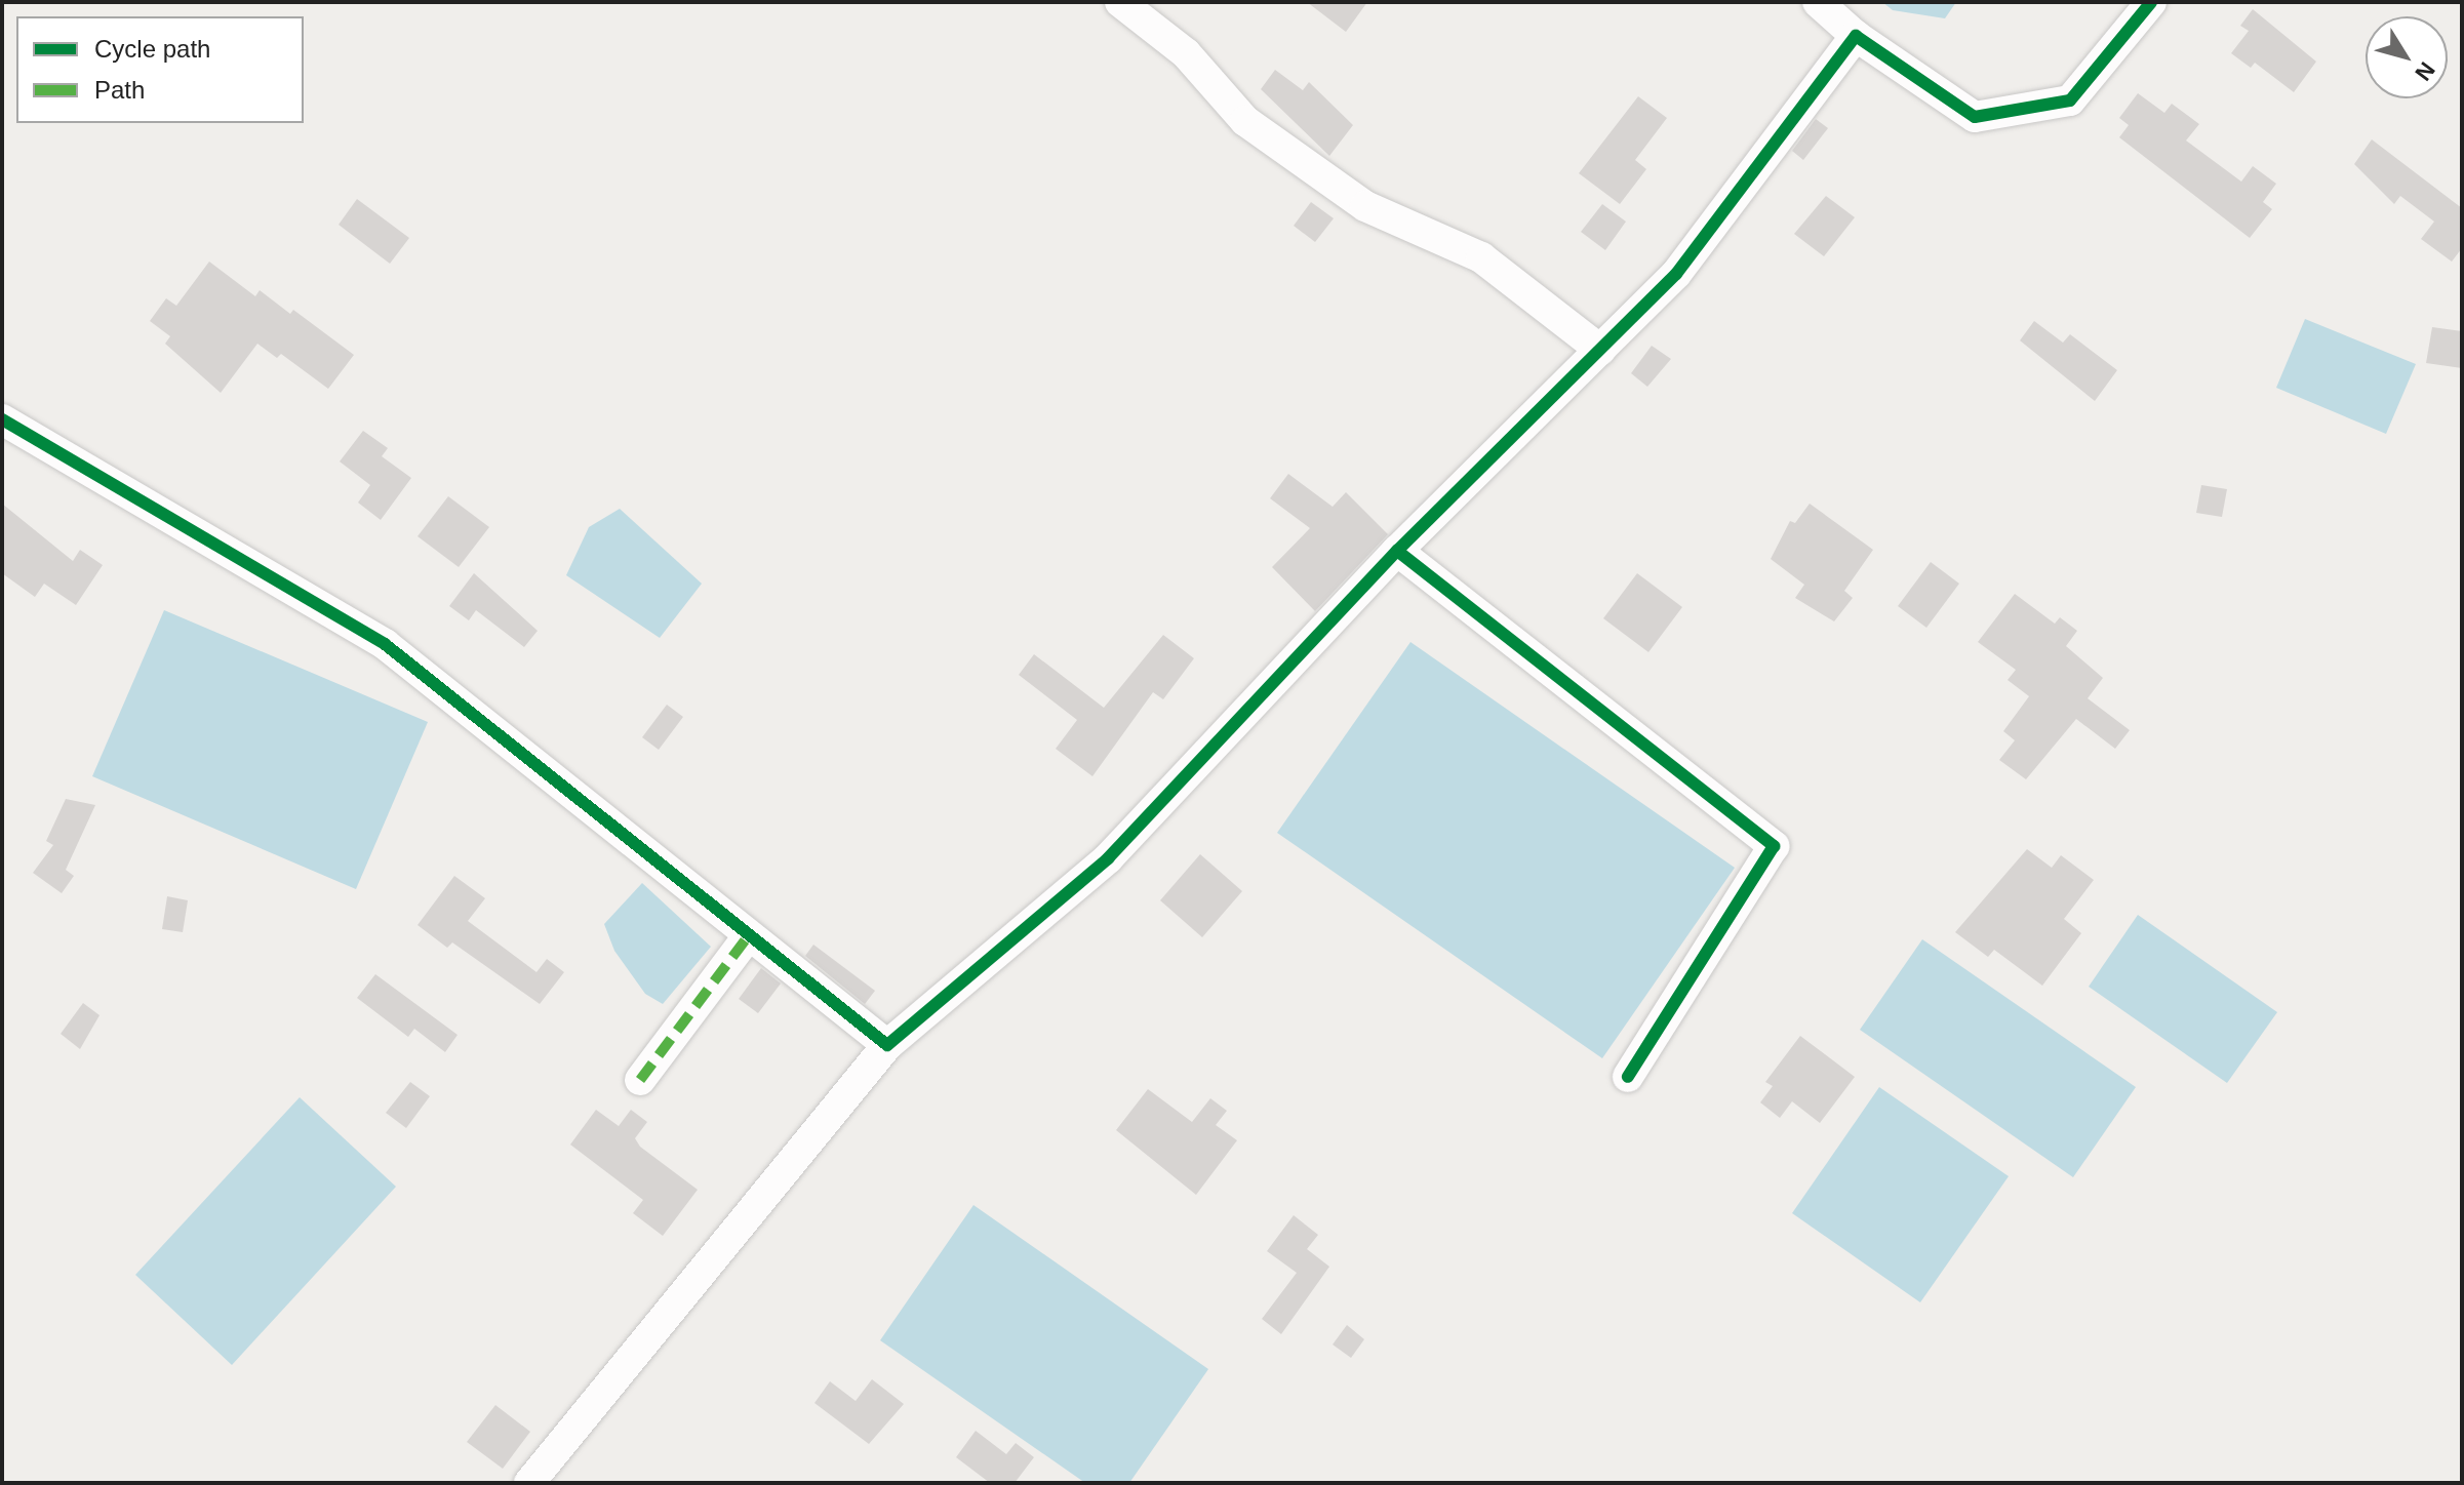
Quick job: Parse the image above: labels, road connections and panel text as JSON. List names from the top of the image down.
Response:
{
  "legend": ["Cycle path", "Path"],
  "north": "bottom right"
}
